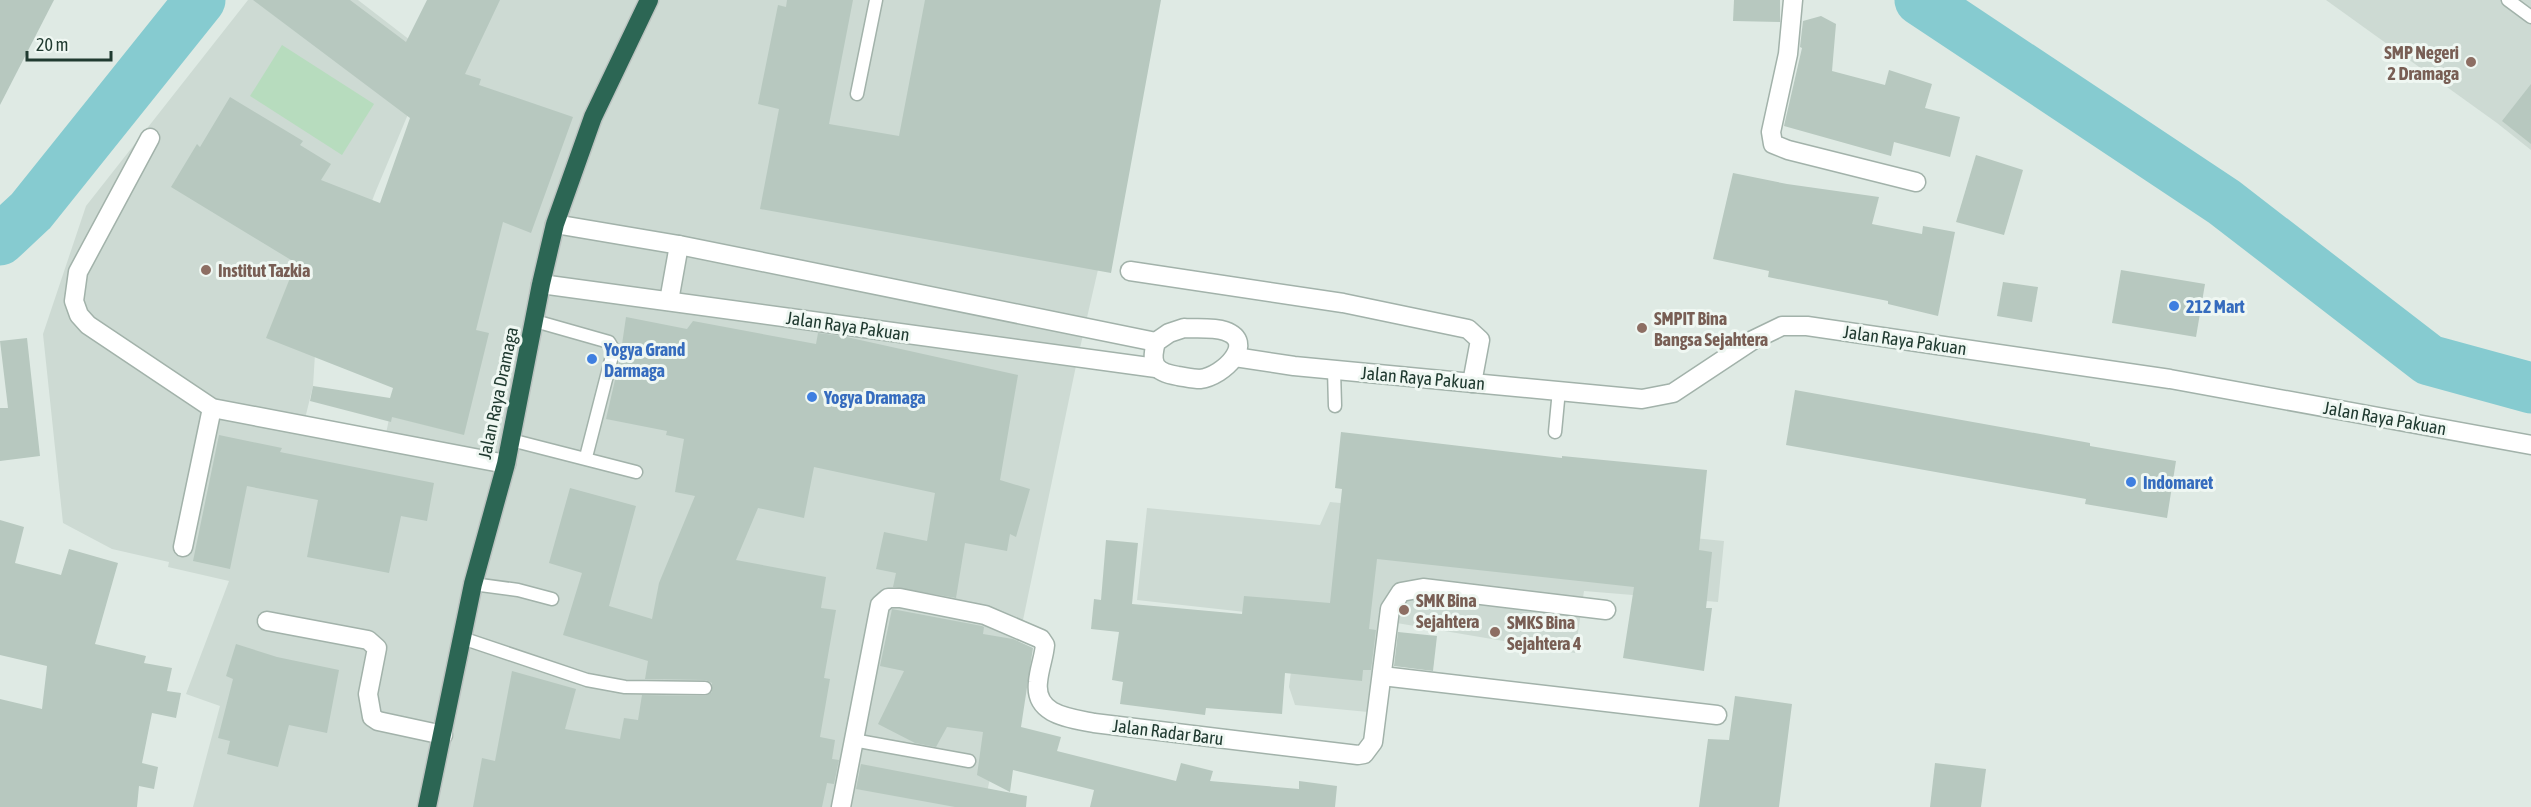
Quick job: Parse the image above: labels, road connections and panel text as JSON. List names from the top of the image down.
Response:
{
  "streets": {
    "highway": ["Jalan Raya Dramaga"],
    "street": ["Jalan Raya Pakuan", "Jalan Radar Baru"]
  },
  "crossings": [
    ["Jalan Raya Pakuan", "Jalan Raya Dramaga"]
  ],
  "places": [
    "SMP Negeri 2 Dramaga",
    "Institut Tazkia",
    "212 Mart",
    "SMPIT Bina Bangsa Sejahtera",
    "Yogya Grand Darmaga",
    "Yogya Dramaga",
    "Indomaret",
    "SMK Bina Sejahtera",
    "SMKS Bina Sejahtera 4"
  ],
  "scale_bar": "20 m"
}
